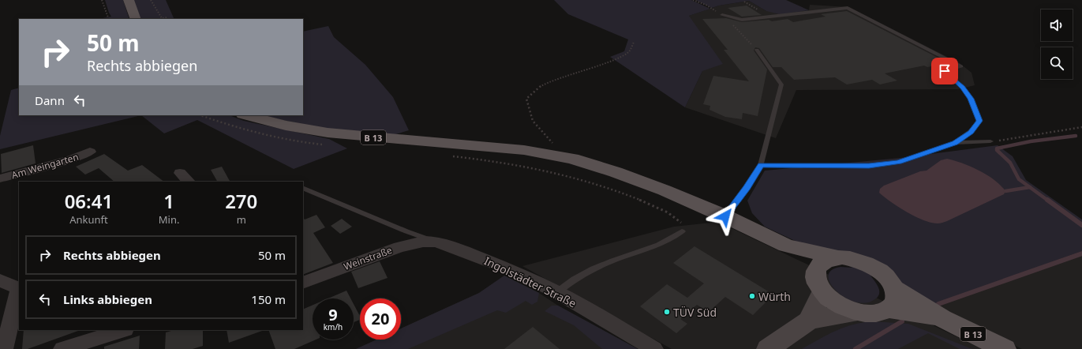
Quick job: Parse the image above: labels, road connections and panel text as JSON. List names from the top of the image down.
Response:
{
  "streets": {
    "main road": ["B 13"],
    "street": ["Am Weingarten", "Weinstraße", "Ingolstädter Straße"]
  },
  "crossings": [
    ["Weinstraße", "Ingolstädter Straße"]
  ],
  "places": ["Würth", "TÜV Süd"],
  "page": {
    "turn": ["50 m", "Rechts abbiegen"],
    "then": "Dann",
    "eta": [
      "06:41",
      "Ankunft",
      "1",
      "Min.",
      "270",
      "m"
    ],
    "list": [
      {
        "name": "Rechts abbiegen",
        "value": "50 m"
      },
      {
        "name": "Links abbiegen",
        "value": "150 m"
      }
    ],
    "speed": "9 km/h",
    "limit": "20"
  }
}
